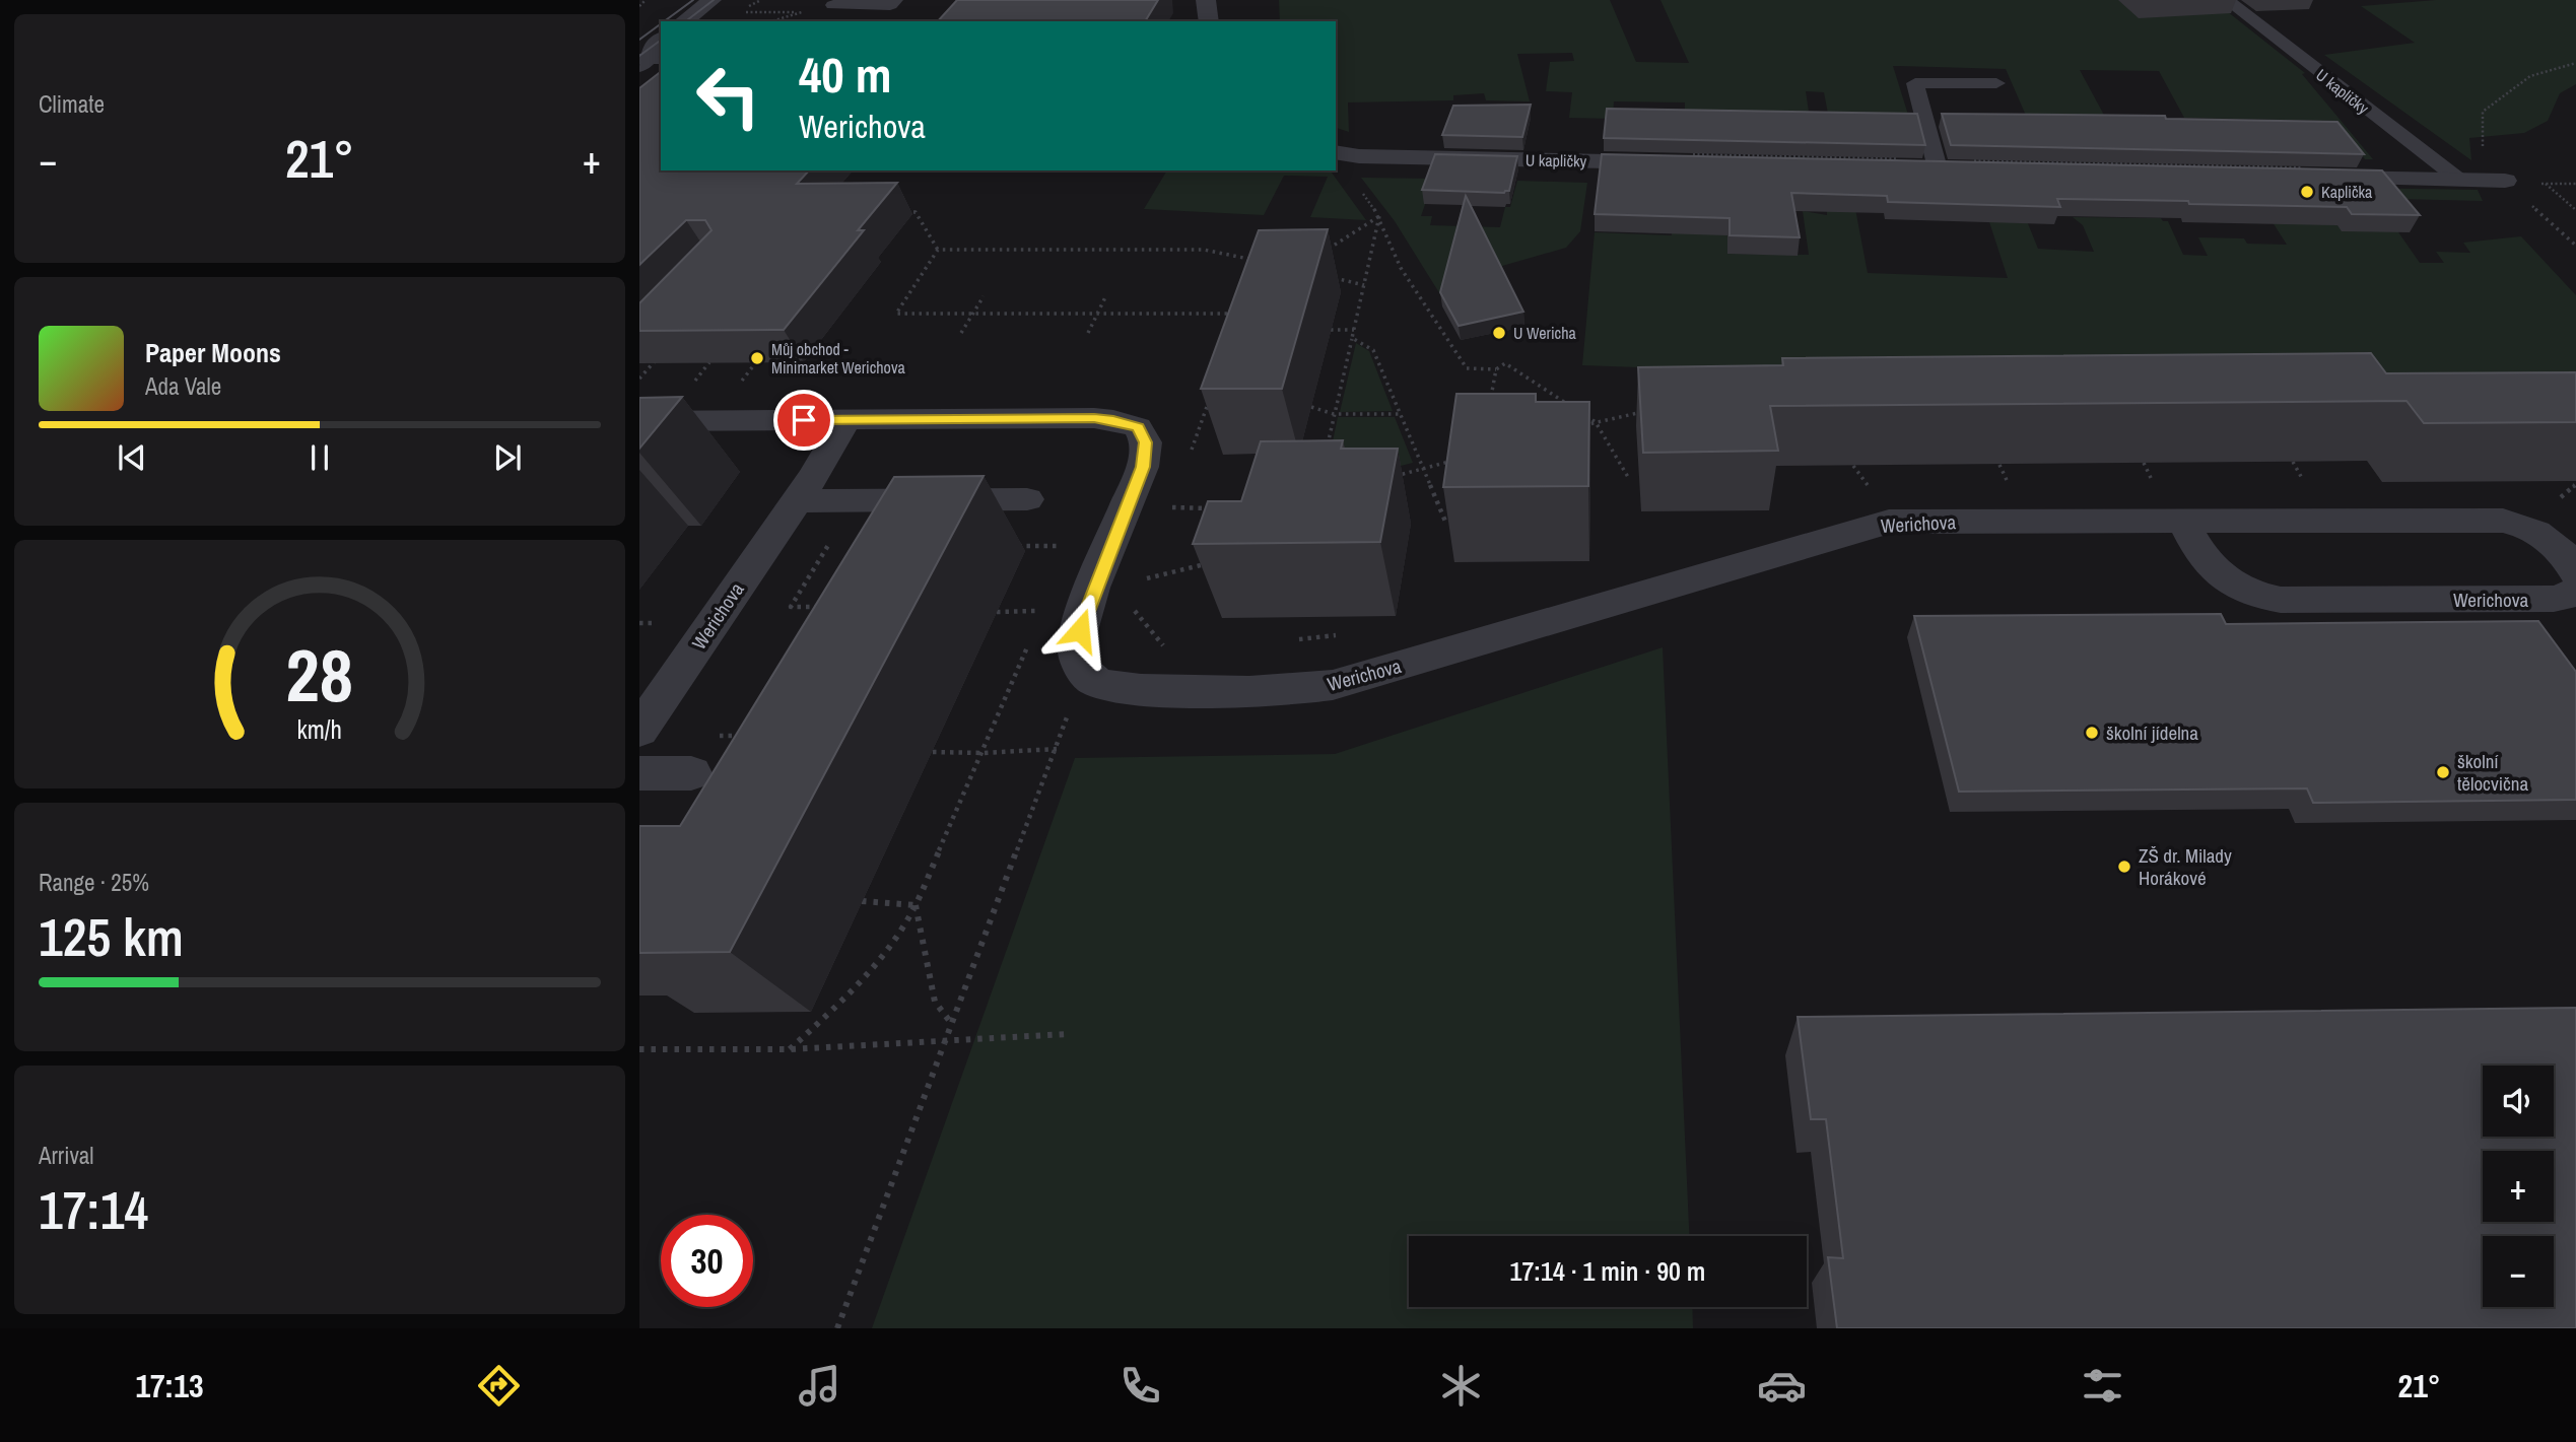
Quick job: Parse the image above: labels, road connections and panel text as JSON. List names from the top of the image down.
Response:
{
  "streets": {
    "street": ["U kapličky", "Werichova"]
  },
  "places": [
    "Kaplička",
    "U Wericha",
    "Můj obchod - Minimarket Werichova",
    "školní jídelna",
    "školní tělocvična",
    "ZŠ dr. Milady Horákové"
  ],
  "page": {
    "tile": [
      "Climate",
      ["Range · 25%", "125 km"],
      ["Arrival", "17:14"]
    ],
    "turn": ["40 m", "Werichova"],
    "heat": ["−", "21°", "+"],
    "song": ["Paper Moons", "Ada Vale"],
    "map_buttons": ["+", "−"],
    "limit": "30",
    "trip": "17:14 · 1 min · 90 m",
    "tabs": ["17:13", "21°"],
    "gauge": ["28", "km/h"]
  }
}
